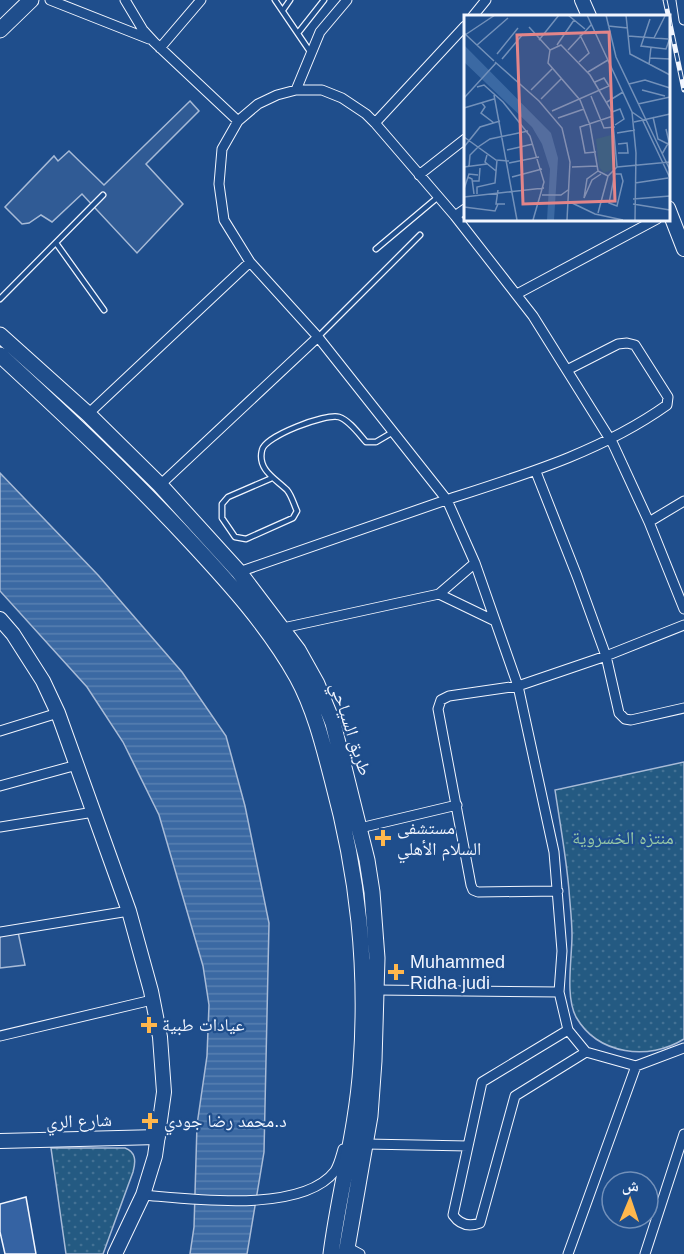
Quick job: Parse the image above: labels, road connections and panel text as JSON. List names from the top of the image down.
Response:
{
  "streets": {
    "main road": ["طريق السياحي"],
    "street": ["شارع الري"]
  },
  "parks": ["منتزه الخسروية"],
  "places": {
    "health": [
      "مستشفى السلام الأهلي",
      "Muhammed Ridha judi",
      "عيادات طبية",
      "د.محمد رضا جودي"
    ]
  },
  "north": "top"
}
